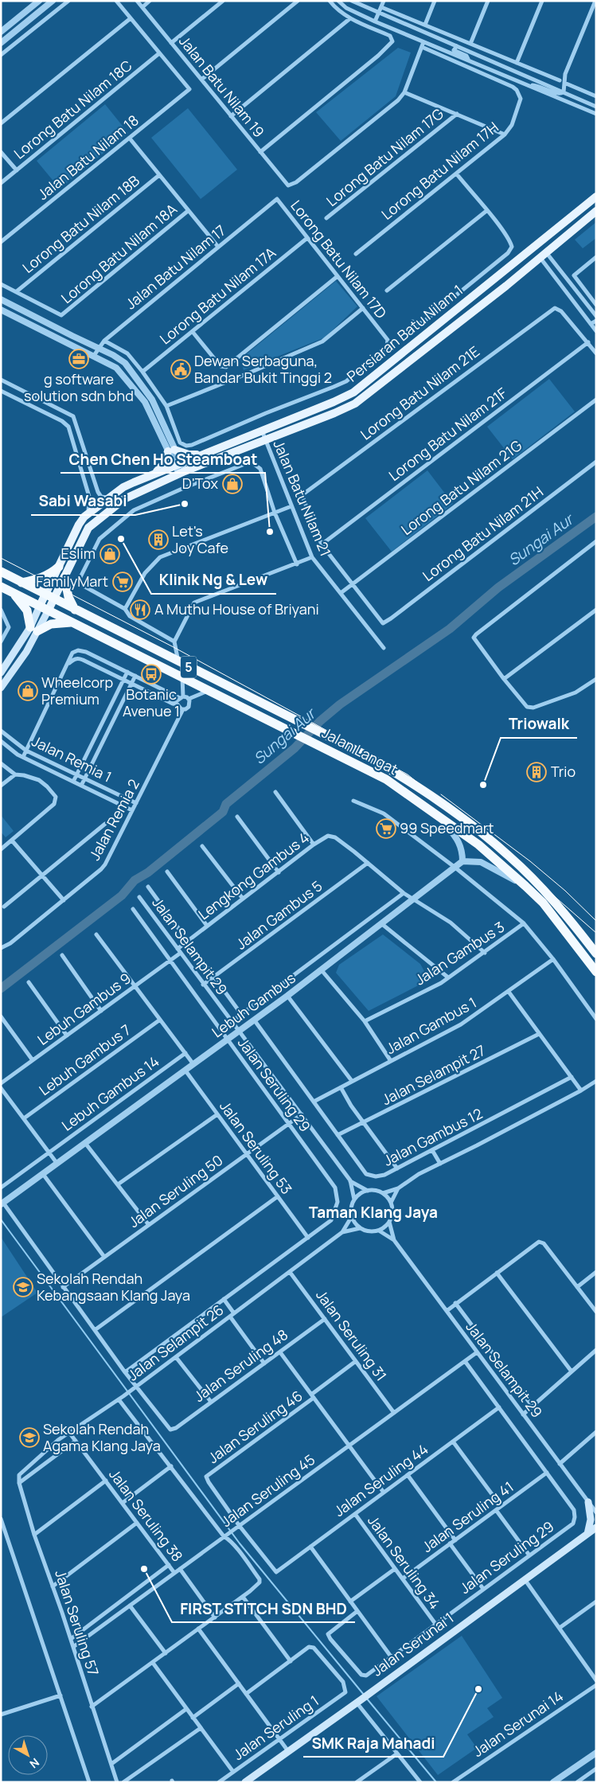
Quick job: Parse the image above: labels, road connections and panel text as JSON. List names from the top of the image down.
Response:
{
  "streets": {
    "highway": ["5", "Jalan Langat"],
    "main road": ["Persiaran Batu Nilam 1", "Jalan Serunai 1"],
    "street": [
      "Jalan Batu Nilam 19",
      "Lorong Batu Nilam 18C",
      "Jalan Batu Nilam 18",
      "Lorong Batu Nilam 17G",
      "Lorong Batu Nilam 17H",
      "Lorong Batu Nilam 18B",
      "Lorong Batu Nilam 18A",
      "Lorong Batu Nilam 17D",
      "Jalan Batu Nilam 17",
      "Lorong Batu Nilam 17A",
      "Lorong Batu Nilam 21E",
      "Lorong Batu Nilam 21F",
      "Lorong Batu Nilam 21G",
      "Jalan Batu Nilam 21",
      "Lorong Batu Nilam 21H",
      "Jalan Remia 1",
      "Jalan Remia 2",
      "Lengkong Gambus 4",
      "Jalan Gambus 5",
      "Jalan Selampit 29",
      "Jalan Gambus 3",
      "Lebuh Gambus",
      "Lebuh Gambus 9",
      "Jalan Gambus 1",
      "Lebuh Gambus 7",
      "Jalan Selampit 27",
      "Jalan Seruling 29",
      "Lebuh Gambus 14",
      "Jalan Gambus 12",
      "Jalan Seruling 53",
      "Jalan Seruling 50",
      "Jalan Seruling 31",
      "Jalan Selampit 26",
      "Jalan Seruling 48",
      "Jalan Seruling 46",
      "Jalan Seruling 44",
      "Jalan Seruling 45",
      "Jalan Seruling 38",
      "Jalan Seruling 41",
      "Jalan Seruling 34",
      "Jalan Seruling 57",
      "Jalan Serunai 14",
      "Jalan Seruling 1"
    ]
  },
  "crossings": [
    ["Lorong Batu Nilam 18C", "Jalan Batu Nilam 18"],
    ["Lorong Batu Nilam 18B", "Lorong Batu Nilam 18A"],
    ["Lorong Batu Nilam 17D", "Jalan Batu Nilam 17"],
    ["Lorong Batu Nilam 17D", "Lorong Batu Nilam 17A"],
    ["Persiaran Batu Nilam 1", "Jalan Batu Nilam 21"],
    ["Persiaran Batu Nilam 1", "Jalan Langat"],
    ["Lorong Batu Nilam 21E", "Lorong Batu Nilam 21F"],
    ["Lorong Batu Nilam 21G", "Jalan Batu Nilam 21"],
    ["Lorong Batu Nilam 21G", "Lorong Batu Nilam 21H"],
    ["Jalan Remia 1", "Jalan Remia 2"],
    ["Lengkong Gambus 4", "Jalan Gambus 5"],
    ["Lengkong Gambus 4", "Jalan Selampit 29"],
    ["Jalan Gambus 5", "Jalan Selampit 29"],
    ["Jalan Selampit 29", "Lebuh Gambus"],
    ["Jalan Selampit 29", "Lebuh Gambus 9"],
    ["Jalan Selampit 29", "Jalan Seruling 29"],
    ["Jalan Selampit 29", "Jalan Seruling 50"],
    ["Jalan Selampit 29", "Jalan Selampit 26"],
    ["Jalan Selampit 29", "Jalan Seruling 44"],
    ["Jalan Selampit 29", "Jalan Seruling 45"],
    ["Jalan Selampit 29", "Jalan Seruling 41"],
    ["Lebuh Gambus", "Jalan Seruling 29"],
    ["Lebuh Gambus", "Jalan Gambus 12"],
    ["Lebuh Gambus", "Jalan Seruling 53"],
    ["Lebuh Gambus 9", "Jalan Seruling 29"],
    ["Jalan Gambus 1", "Jalan Gambus 12"],
    ["Jalan Selampit 27", "Jalan Gambus 12"],
    ["Jalan Seruling 29", "Jalan Seruling 53"],
    ["Jalan Seruling 29", "Jalan Seruling 50"],
    ["Jalan Seruling 29", "Jalan Seruling 34"],
    ["Jalan Seruling 53", "Jalan Seruling 50"],
    ["Jalan Seruling 31", "Jalan Selampit 26"],
    ["Jalan Seruling 31", "Jalan Seruling 48"],
    ["Jalan Seruling 31", "Jalan Seruling 46"],
    ["Jalan Seruling 31", "Jalan Seruling 45"],
    ["Jalan Selampit 26", "Jalan Seruling 48"],
    ["Jalan Selampit 26", "Jalan Seruling 38"],
    ["Jalan Selampit 26", "Jalan Seruling 57"],
    ["Jalan Seruling 46", "Jalan Seruling 44"],
    ["Jalan Seruling 46", "Jalan Seruling 45"],
    ["Jalan Seruling 44", "Jalan Seruling 45"],
    ["Jalan Seruling 44", "Jalan Seruling 34"],
    ["Jalan Seruling 45", "Jalan Seruling 38"],
    ["Jalan Seruling 45", "Jalan Seruling 57"],
    ["Jalan Seruling 41", "Jalan Seruling 34"]
  ],
  "districts": ["Taman Klang Jaya"],
  "water": ["Sungai Aur"],
  "places": {
    "office": ["g software solution sdn bhd"],
    "public building": ["Dewan Serbaguna, Bandar Bukit Tinggi 2"],
    "shop": ["D'Tox", "Eslim", "Wheelcorp Premium"],
    "other": [
      "Sabi Wasabi",
      "Chen Chen Ho Steamboat",
      "Klinik Ng & Lew",
      "Triowalk",
      "FIRST STITCH SDN BHD",
      "SMK Raja Mahadi"
    ],
    "building": ["Let's Joy Cafe", "Trio"],
    "supermarket": ["FamilyMart", "99 Speedmart"],
    "restaurant": ["A Muthu House of Briyani"],
    "bus stop": ["Botanic Avenue 1"],
    "school or university": ["Sekolah Rendah Kebangsaan Klang Jaya", "Sekolah Rendah Agama Klang Jaya"]
  },
  "north": "bottom right"
}
